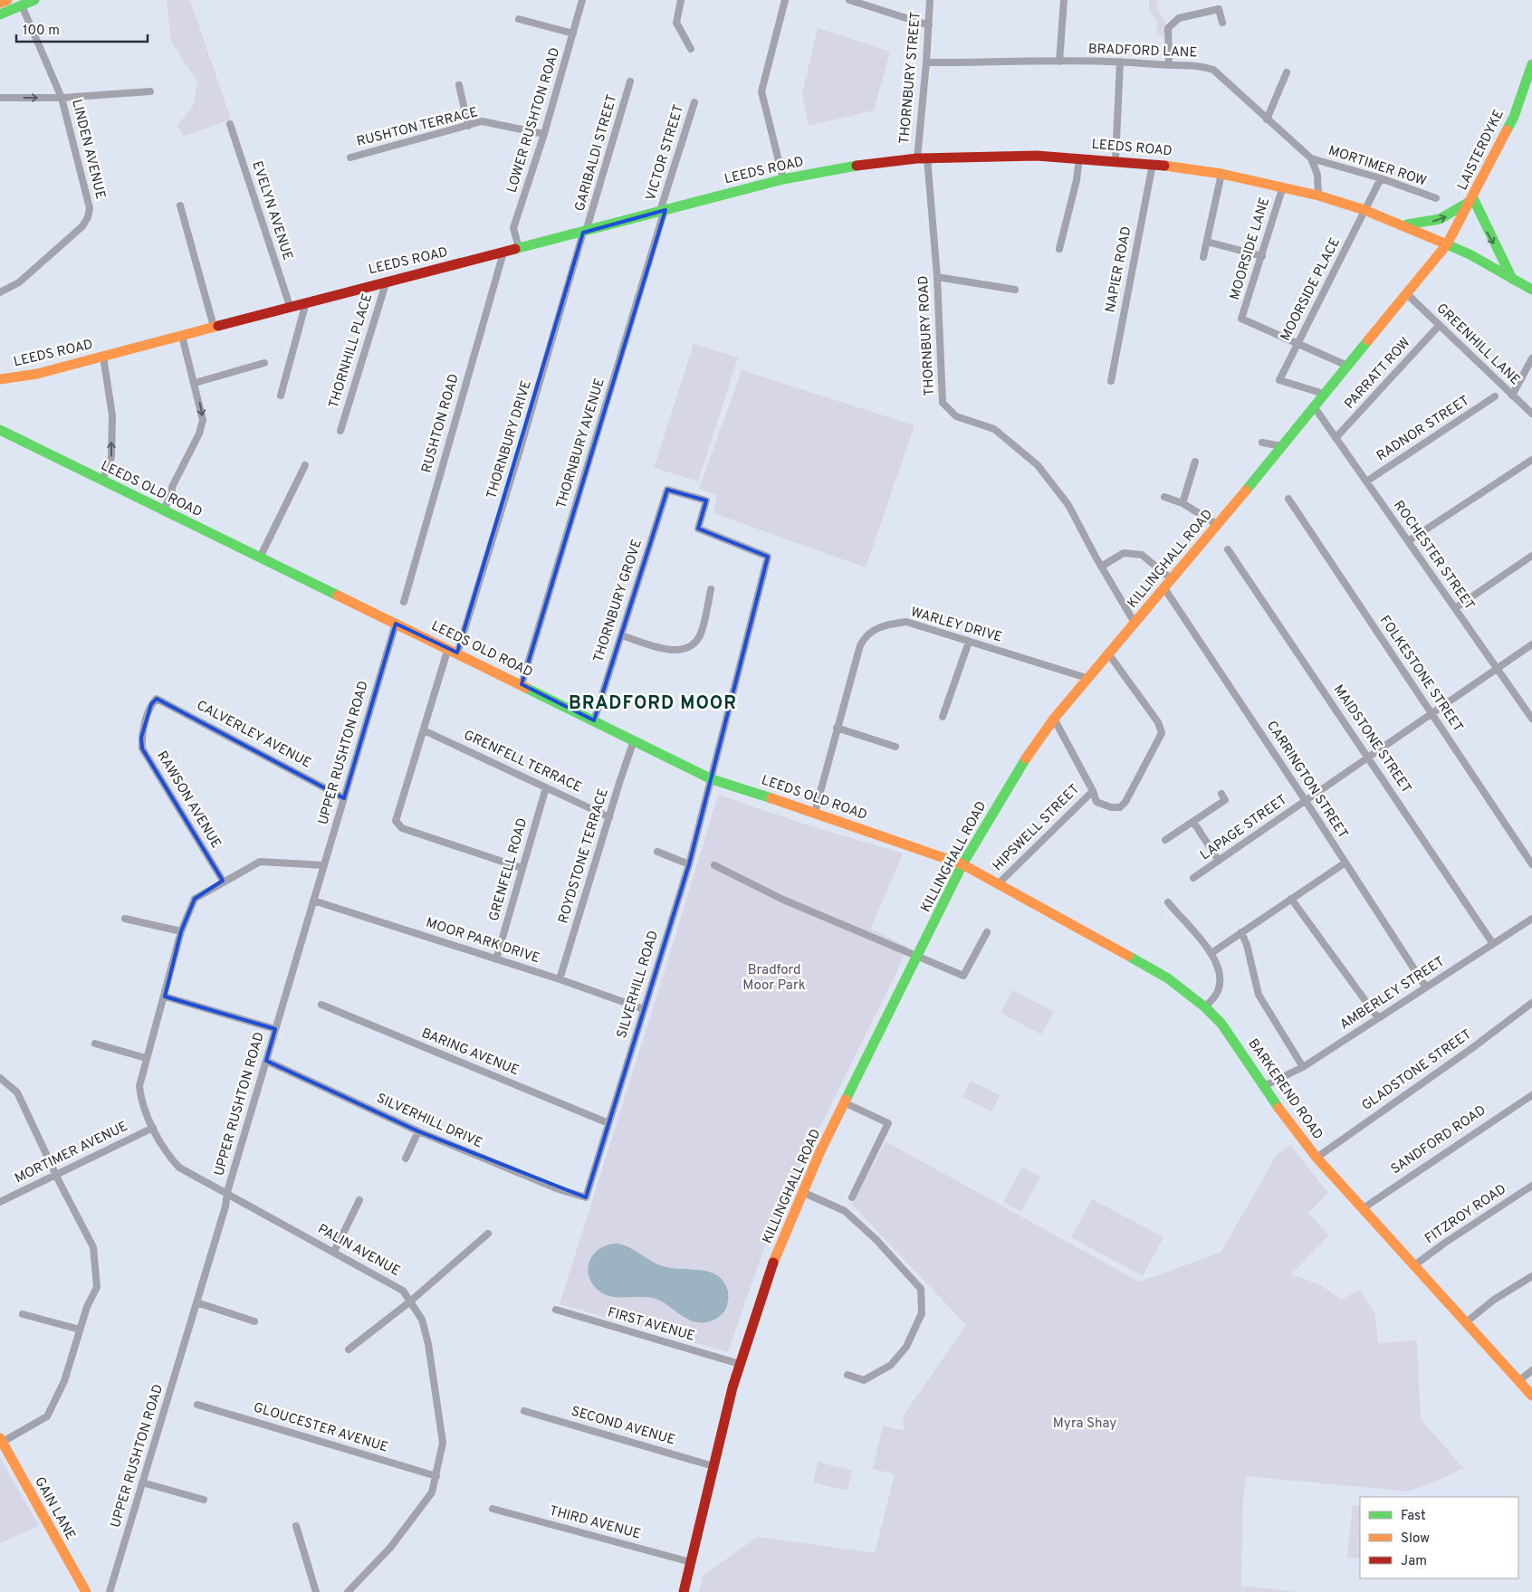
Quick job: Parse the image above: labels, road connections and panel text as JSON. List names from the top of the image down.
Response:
{
  "streets": {
    "main road": [
      "LEEDS ROAD",
      "LAISTERDYKE",
      "LEEDS OLD ROAD",
      "KILLINGHALL ROAD",
      "BARKEREND ROAD",
      "GAIN LANE"
    ],
    "street": [
      "BRADFORD LANE",
      "THORNBURY STREET",
      "LOWER RUSHTON ROAD",
      "RUSHTON TERRACE",
      "LINDEN AVENUE",
      "GARIBALDI STREET",
      "VICTOR STREET",
      "MORTIMER ROW",
      "EVELYN AVENUE",
      "MOORSIDE LANE",
      "NAPIER ROAD",
      "MOORSIDE PLACE",
      "THORNBURY ROAD",
      "GREENHILL LANE",
      "THORNHILL PLACE",
      "PARRATT ROW",
      "RUSHTON ROAD",
      "RADNOR STREET",
      "THORNBURY DRIVE",
      "THORNBURY AVENUE",
      "ROCHESTER STREET",
      "THORNBURY GROVE",
      "WARLEY DRIVE",
      "FOLKESTONE STREET",
      "CALVERLEY AVENUE",
      "MAIDSTONE STREET",
      "UPPER RUSHTON ROAD",
      "GRENFELL TERRACE",
      "CARRINGTON STREET",
      "RAWSON AVENUE",
      "HIPSWELL STREET",
      "LAPAGE STREET",
      "ROYDSTONE TERRACE",
      "GRENFELL ROAD",
      "MOOR PARK DRIVE",
      "SILVERHILL ROAD",
      "AMBERLEY STREET",
      "BARING AVENUE",
      "GLADSTONE STREET",
      "SILVERHILL DRIVE",
      "SANDFORD ROAD",
      "MORTIMER AVENUE",
      "FITZROY ROAD",
      "PALIN AVENUE",
      "FIRST AVENUE",
      "SECOND AVENUE",
      "GLOUCESTER AVENUE",
      "THIRD AVENUE"
    ]
  },
  "crossings": [
    ["BRADFORD LANE", "THORNBURY STREET"],
    ["BRADFORD LANE", "MORTIMER ROW"],
    ["THORNBURY STREET", "LEEDS ROAD"],
    ["THORNBURY STREET", "THORNBURY ROAD"],
    ["LOWER RUSHTON ROAD", "RUSHTON TERRACE"],
    ["LOWER RUSHTON ROAD", "LEEDS ROAD"],
    ["LEEDS ROAD", "LAISTERDYKE"],
    ["LEEDS ROAD", "GARIBALDI STREET"],
    ["LEEDS ROAD", "VICTOR STREET"],
    ["LEEDS ROAD", "EVELYN AVENUE"],
    ["LEEDS ROAD", "MOORSIDE LANE"],
    ["LEEDS ROAD", "NAPIER ROAD"],
    ["LEEDS ROAD", "MOORSIDE PLACE"],
    ["LEEDS ROAD", "THORNBURY ROAD"],
    ["LEEDS ROAD", "THORNHILL PLACE"],
    ["LEEDS ROAD", "RUSHTON ROAD"],
    ["LEEDS ROAD", "THORNBURY DRIVE"],
    ["LEEDS ROAD", "THORNBURY AVENUE"],
    ["LEEDS ROAD", "KILLINGHALL ROAD"],
    ["LAISTERDYKE", "KILLINGHALL ROAD"],
    ["GARIBALDI STREET", "THORNBURY DRIVE"],
    ["VICTOR STREET", "THORNBURY AVENUE"],
    ["MORTIMER ROW", "MOORSIDE PLACE"],
    ["MOORSIDE LANE", "MOORSIDE PLACE"],
    ["MOORSIDE PLACE", "KILLINGHALL ROAD"],
    ["THORNBURY ROAD", "KILLINGHALL ROAD"],
    ["GREENHILL LANE", "PARRATT ROW"],
    ["GREENHILL LANE", "KILLINGHALL ROAD"],
    ["PARRATT ROW", "ROCHESTER STREET"],
    ["RADNOR STREET", "ROCHESTER STREET"],
    ["THORNBURY DRIVE", "LEEDS OLD ROAD"],
    ["THORNBURY DRIVE", "GRENFELL TERRACE"],
    ["THORNBURY DRIVE", "GRENFELL ROAD"],
    ["THORNBURY AVENUE", "LEEDS OLD ROAD"],
    ["LEEDS OLD ROAD", "KILLINGHALL ROAD"],
    ["LEEDS OLD ROAD", "THORNBURY GROVE"],
    ["LEEDS OLD ROAD", "WARLEY DRIVE"],
    ["LEEDS OLD ROAD", "UPPER RUSHTON ROAD"],
    ["LEEDS OLD ROAD", "ROYDSTONE TERRACE"],
    ["LEEDS OLD ROAD", "SILVERHILL ROAD"],
    ["LEEDS OLD ROAD", "BARKEREND ROAD"],
    ["ROCHESTER STREET", "KILLINGHALL ROAD"],
    ["ROCHESTER STREET", "LAPAGE STREET"],
    ["KILLINGHALL ROAD", "WARLEY DRIVE"],
    ["KILLINGHALL ROAD", "CARRINGTON STREET"],
    ["KILLINGHALL ROAD", "BARKEREND ROAD"],
    ["KILLINGHALL ROAD", "FIRST AVENUE"],
    ["KILLINGHALL ROAD", "SECOND AVENUE"],
    ["KILLINGHALL ROAD", "THIRD AVENUE"],
    ["THORNBURY GROVE", "SILVERHILL ROAD"],
    ["FOLKESTONE STREET", "LAPAGE STREET"],
    ["CALVERLEY AVENUE", "UPPER RUSHTON ROAD"],
    ["CALVERLEY AVENUE", "RAWSON AVENUE"],
    ["MAIDSTONE STREET", "LAPAGE STREET"],
    ["MAIDSTONE STREET", "AMBERLEY STREET"],
    ["UPPER RUSHTON ROAD", "MOOR PARK DRIVE"],
    ["UPPER RUSHTON ROAD", "SILVERHILL DRIVE"],
    ["UPPER RUSHTON ROAD", "PALIN AVENUE"],
    ["GRENFELL TERRACE", "ROYDSTONE TERRACE"],
    ["GRENFELL TERRACE", "GRENFELL ROAD"],
    ["CARRINGTON STREET", "LAPAGE STREET"],
    ["CARRINGTON STREET", "AMBERLEY STREET"],
    ["RAWSON AVENUE", "PALIN AVENUE"],
    ["HIPSWELL STREET", "BARKEREND ROAD"],
    ["ROYDSTONE TERRACE", "MOOR PARK DRIVE"],
    ["GRENFELL ROAD", "MOOR PARK DRIVE"],
    ["MOOR PARK DRIVE", "SILVERHILL ROAD"],
    ["SILVERHILL ROAD", "BARING AVENUE"],
    ["SILVERHILL ROAD", "SILVERHILL DRIVE"],
    ["AMBERLEY STREET", "BARKEREND ROAD"],
    ["GLADSTONE STREET", "BARKEREND ROAD"],
    ["BARKEREND ROAD", "SANDFORD ROAD"],
    ["BARKEREND ROAD", "FITZROY ROAD"],
    ["MORTIMER AVENUE", "PALIN AVENUE"],
    ["PALIN AVENUE", "GLOUCESTER AVENUE"]
  ],
  "districts": ["BRADFORD MOOR"],
  "parks": ["Bradford Moor Park", "Myra Shay"],
  "legend": ["Fast", "Slow", "Jam"],
  "scale_bar": "100 m"
}
